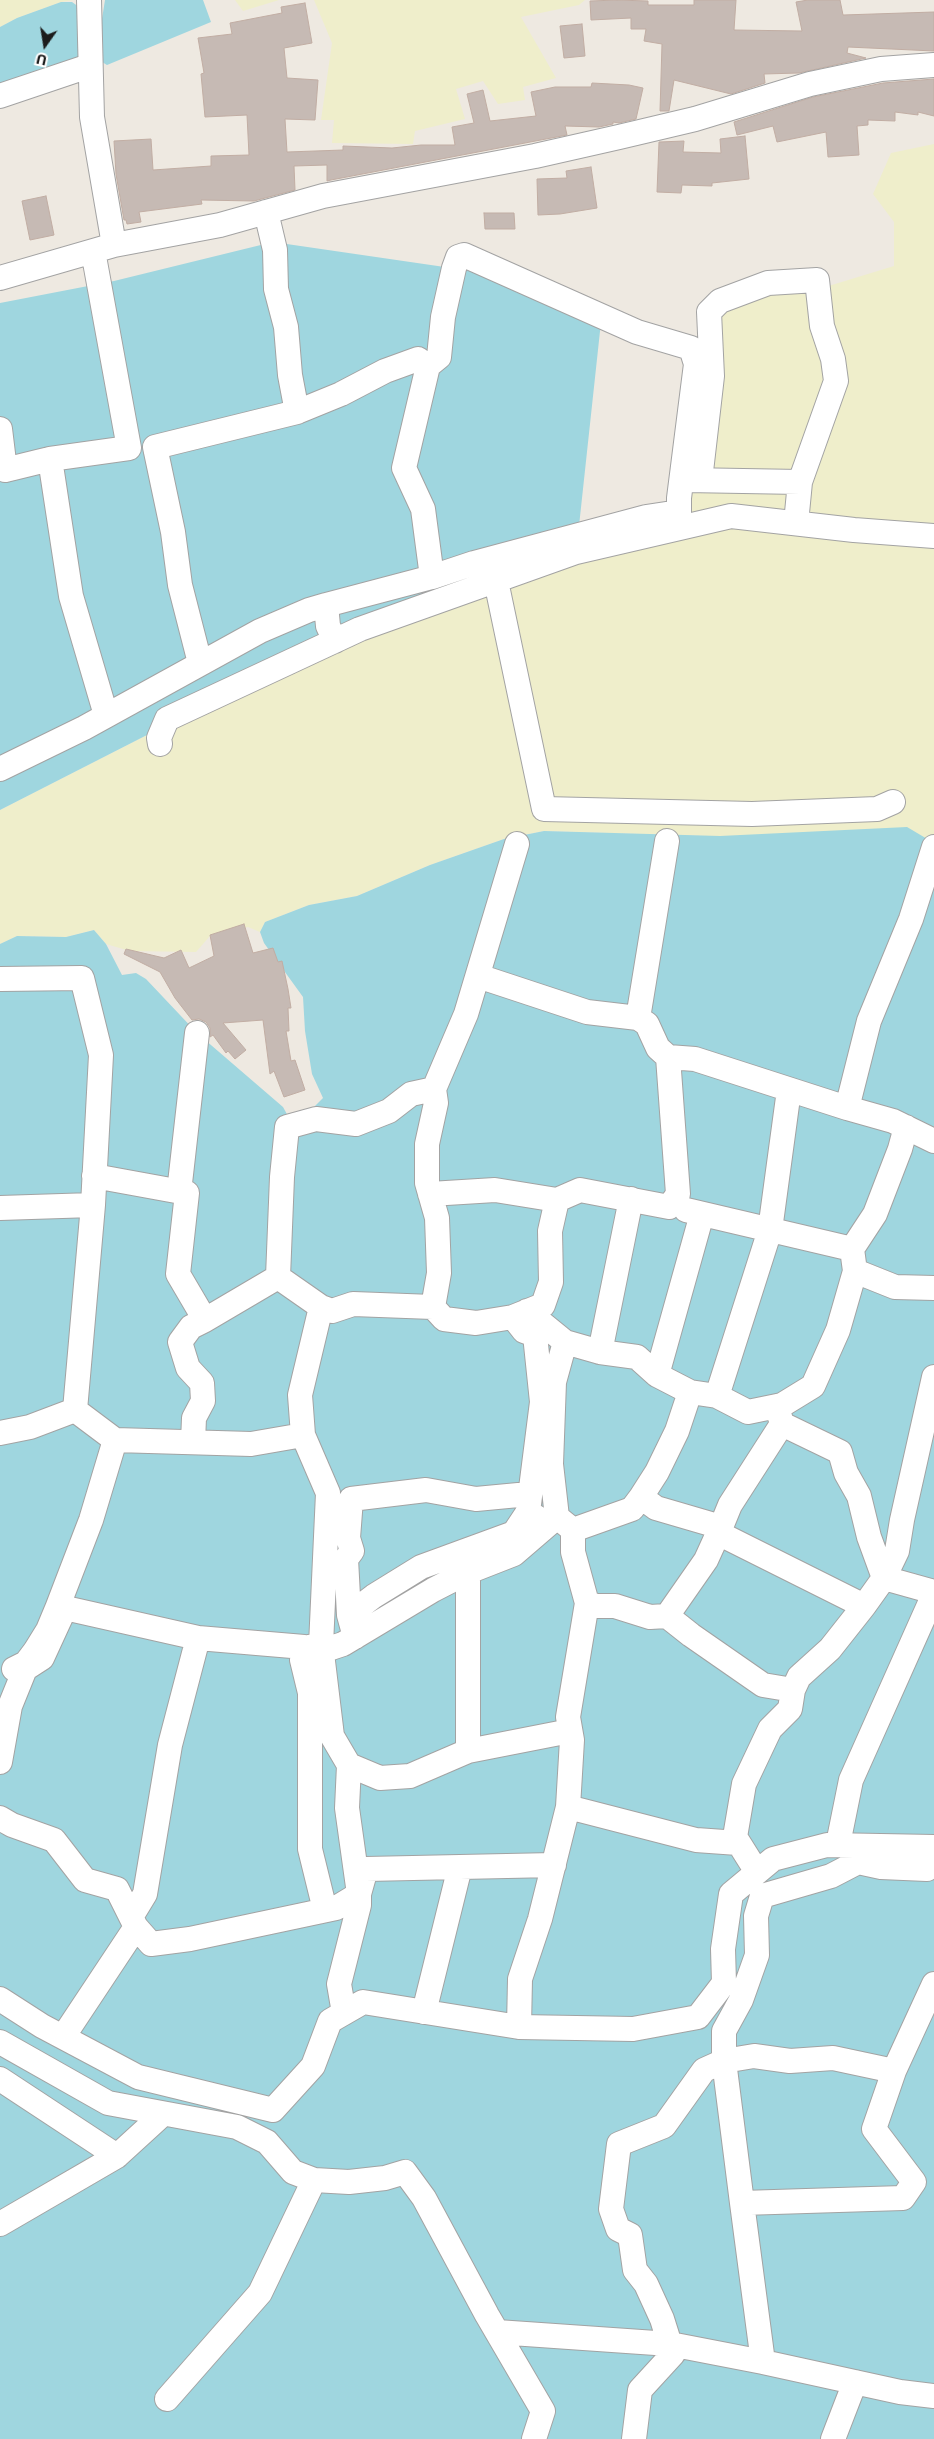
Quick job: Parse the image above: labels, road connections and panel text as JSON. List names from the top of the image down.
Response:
{
  "north": "bottom"
}
